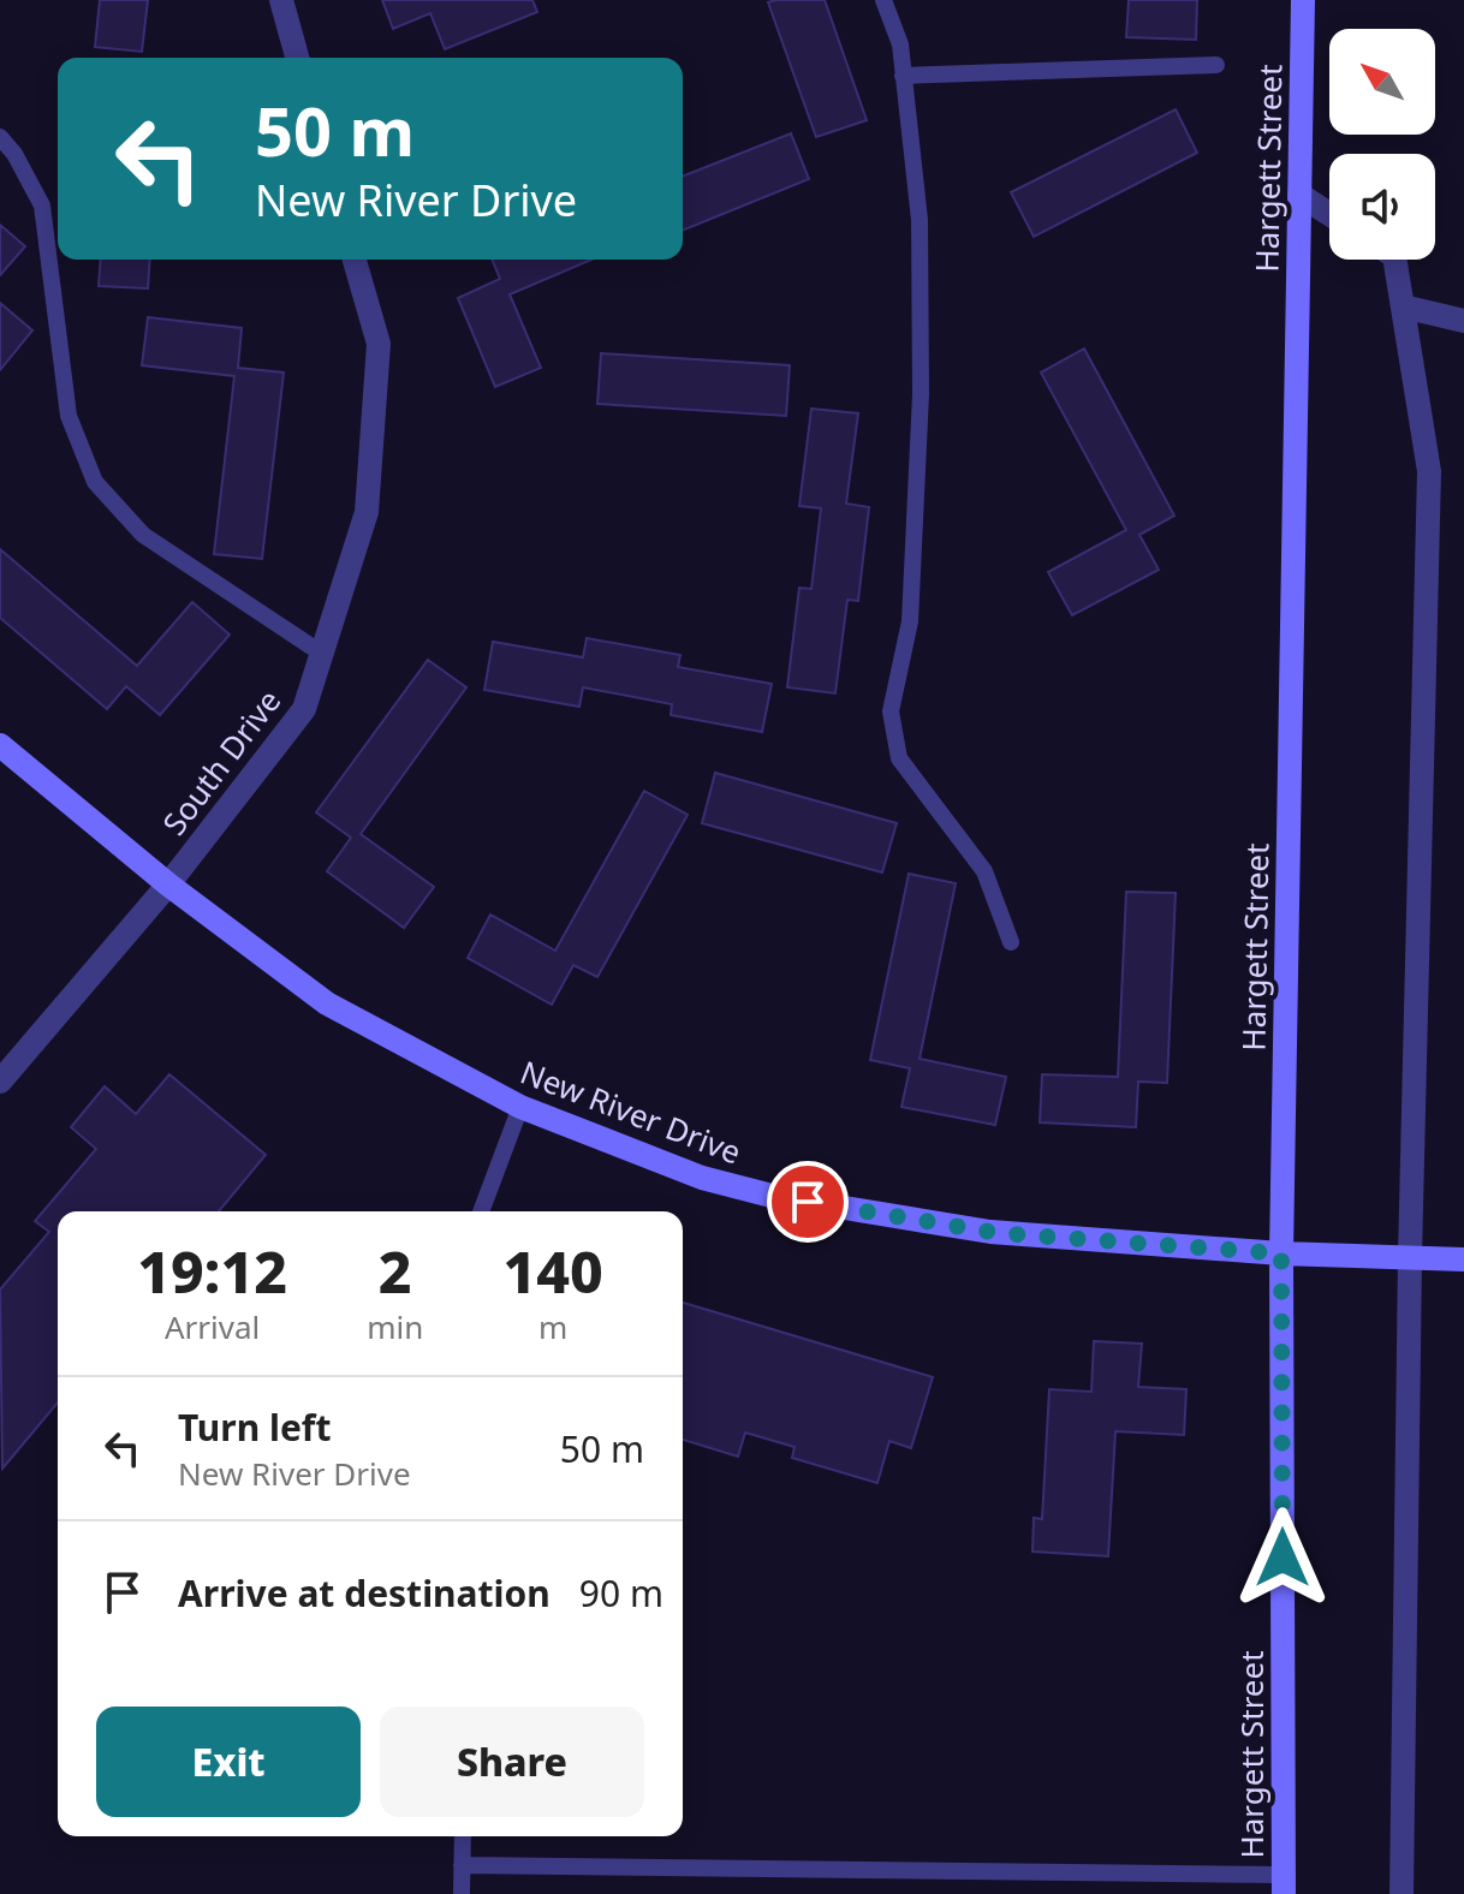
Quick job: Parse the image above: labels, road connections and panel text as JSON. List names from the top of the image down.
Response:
{
  "streets": {
    "main road": ["Hargett Street", "New River Drive"],
    "street": ["South Drive"]
  },
  "crossings": [
    ["Hargett Street", "New River Drive"],
    ["South Drive", "New River Drive"]
  ],
  "north": "top left",
  "page": {
    "turn": ["50 m", "New River Drive"],
    "eta": [
      "19:12",
      "Arrival",
      "2",
      "min",
      "140",
      "m"
    ],
    "list": [
      {
        "name": "Turn left",
        "note": "New River Drive",
        "value": "50 m"
      },
      {
        "name": "Arrive at destination",
        "value": "90 m"
      }
    ],
    "buttons": ["Exit", "Share"]
  }
}
